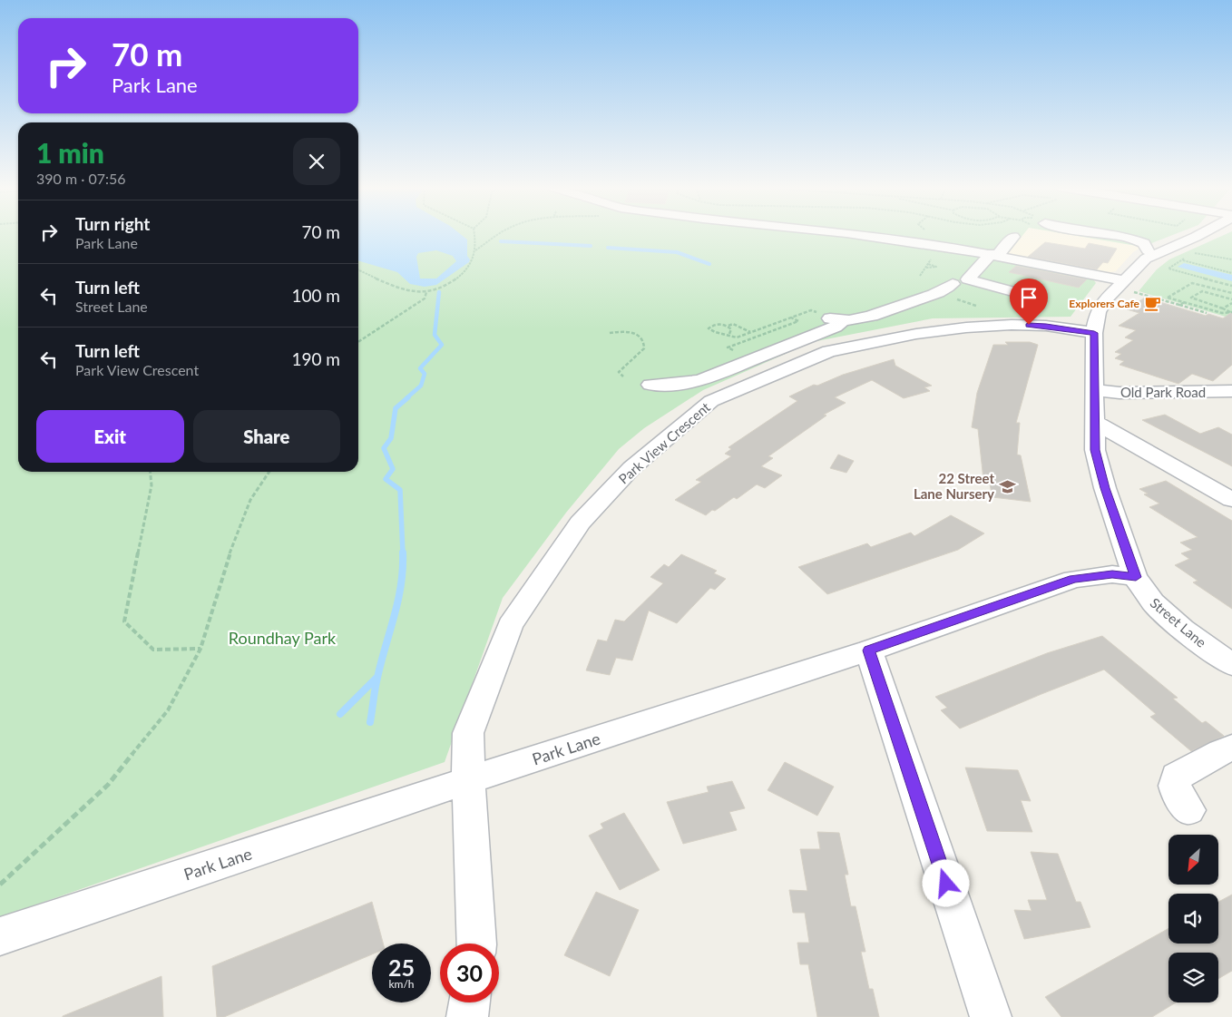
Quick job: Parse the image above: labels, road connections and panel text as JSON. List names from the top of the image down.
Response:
{
  "streets": {
    "street": [
      "Old Park Road",
      "Park View Crescent",
      "Street Lane",
      "Park Lane"
    ]
  },
  "crossings": [
    ["Old Park Road", "Street Lane"],
    ["Park View Crescent", "Street Lane"],
    ["Park View Crescent", "Park Lane"],
    ["Street Lane", "Park Lane"]
  ],
  "parks": ["Roundhay Park"],
  "places": {
    "cafe": ["Explorers Cafe"],
    "school or university": ["22 Street Lane Nursery"]
  },
  "north": "bottom left",
  "page": {
    "turn": ["70 m", "Park Lane"],
    "heading": ["1 min", "390 m · 07:56"],
    "list": [
      {
        "name": "Turn right",
        "note": "Park Lane",
        "value": "70 m"
      },
      {
        "name": "Turn left",
        "note": "Street Lane",
        "value": "100 m"
      },
      {
        "name": "Turn left",
        "note": "Park View Crescent",
        "value": "190 m"
      }
    ],
    "buttons": ["Exit", "Share"],
    "speed": "25 km/h",
    "limit": "30"
  }
}
